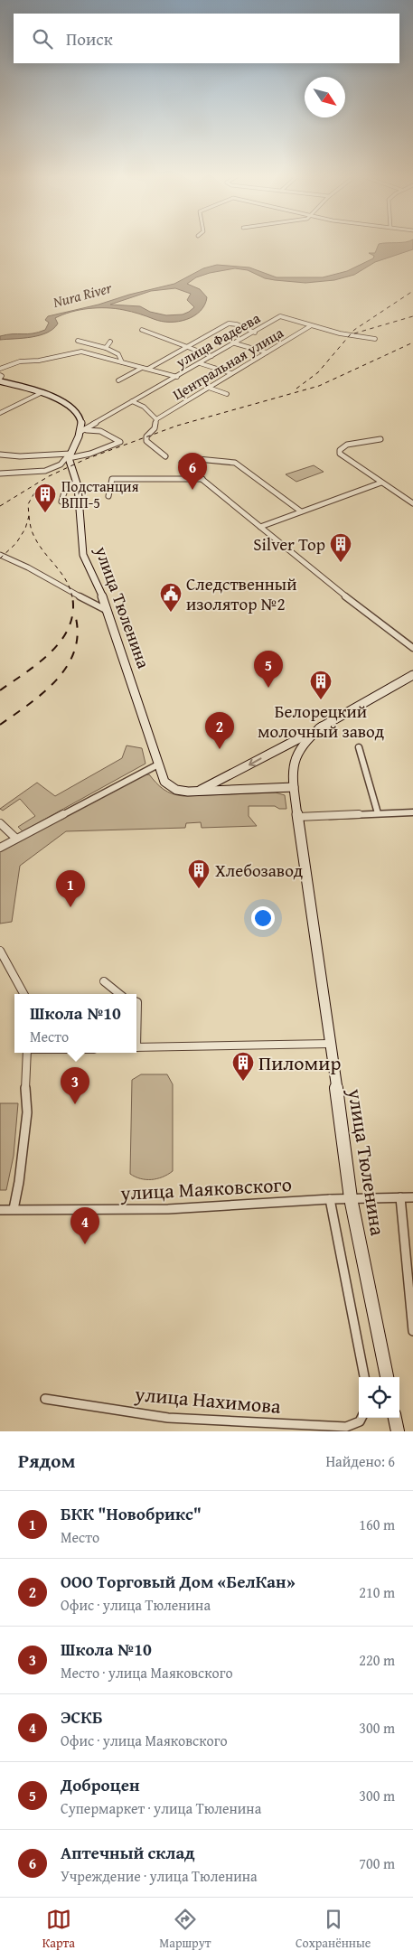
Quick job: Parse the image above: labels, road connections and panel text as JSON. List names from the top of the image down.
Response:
{
  "streets": {
    "street": [
      "улица Фадеева",
      "Центральная улица",
      "улица Тюленина",
      "улица Маяковского",
      "улица Нахимова"
    ]
  },
  "crossings": [
    ["улица Фадеева", "Центральная улица"],
    ["улица Тюленина", "улица Маяковского"]
  ],
  "water": ["Nura River"],
  "places": {
    "building": [
      "Подстанция ВПП-5",
      "Silver Top",
      "Белорецкий молочный завод",
      "Хлебозавод",
      "Пиломир"
    ],
    "public building": ["Следственный изолятор №2"]
  },
  "north": "bottom right",
  "page": {
    "search": "Поиск",
    "pins": [
      "6",
      "5",
      "2",
      "1",
      "3",
      "4"
    ],
    "popup": ["Школа №10", "Место"],
    "heading": ["Рядом", "Найдено: 6"],
    "list": [
      {
        "mark": "1",
        "name": "БКК \"Новобрикс\"",
        "note": "Место",
        "value": "160 m"
      },
      {
        "mark": "2",
        "name": "ООО Торговый Дом «БелКан»",
        "note": "Офис · улица Тюленина",
        "value": "210 m"
      },
      {
        "mark": "3",
        "name": "Школа №10",
        "note": "Место · улица Маяковского",
        "value": "220 m"
      },
      {
        "mark": "4",
        "name": "ЭСКБ",
        "note": "Офис · улица Маяковского",
        "value": "300 m"
      },
      {
        "mark": "5",
        "name": "Доброцен",
        "note": "Супермаркет · улица Тюленина",
        "value": "300 m"
      },
      {
        "mark": "6",
        "name": "Аптечный склад",
        "note": "Учреждение · улица Тюленина",
        "value": "700 m"
      }
    ],
    "nav": ["Карта", "Маршрут", "Сохранённые"]
  }
}
